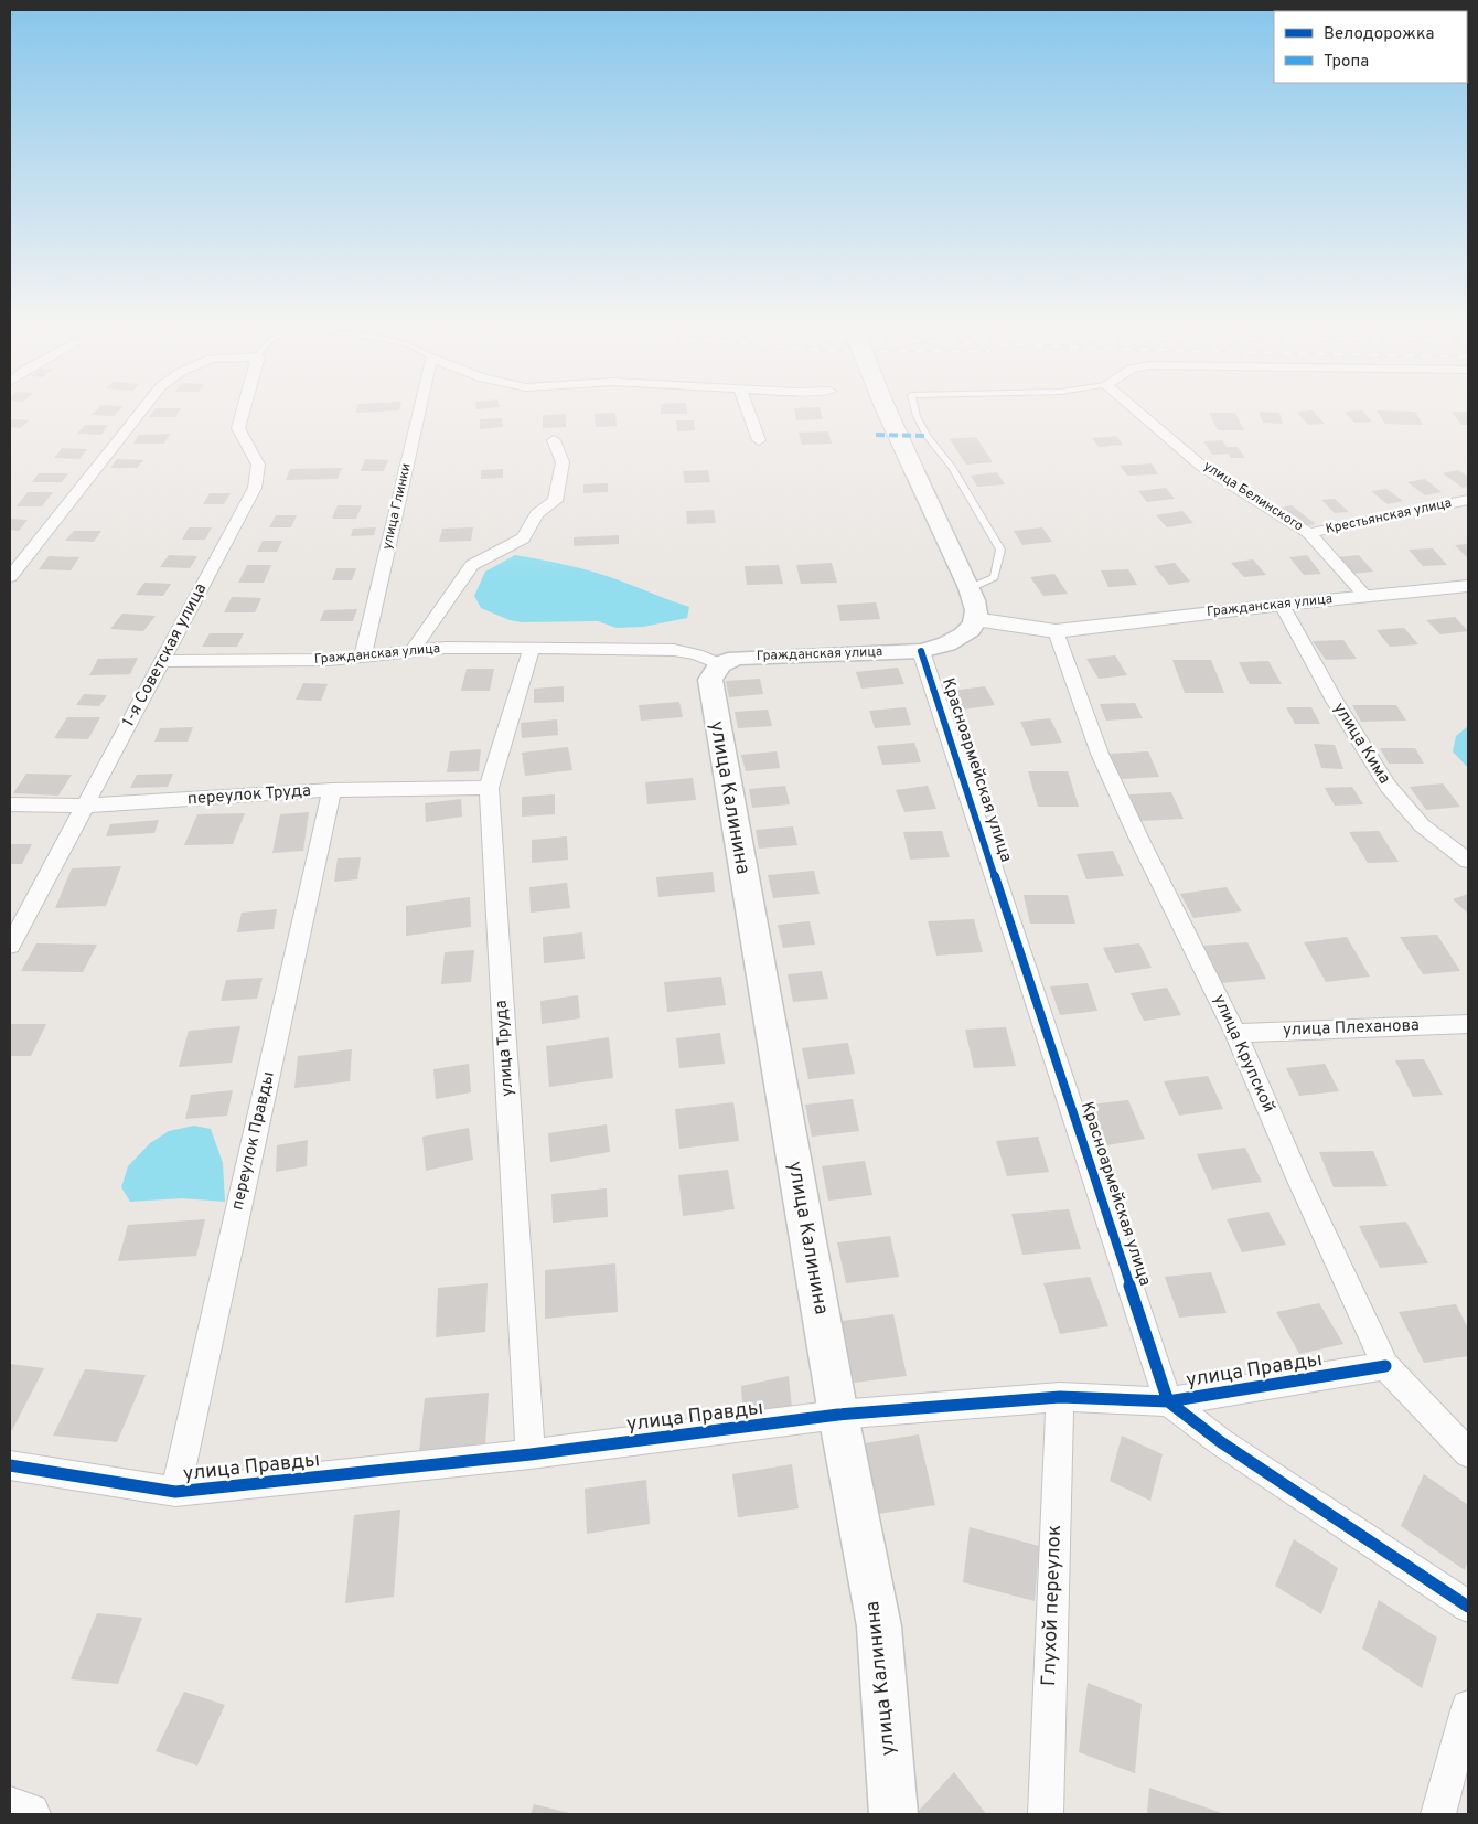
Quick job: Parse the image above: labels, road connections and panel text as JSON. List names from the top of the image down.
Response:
{
  "streets": {
    "main road": ["Гражданская улица", "улица Калинина"],
    "street": [
      "улица Белинского",
      "улица Глинки",
      "Крестьянская улица",
      "1-я Советская улица",
      "улица Кима",
      "Красноармейская улица",
      "переулок Труда",
      "улица Плеханова",
      "улица Труда",
      "улица Крупской",
      "переулок Правды",
      "улица Правды",
      "Глухой переулок"
    ]
  },
  "crossings": [
    ["улица Белинского", "Крестьянская улица"],
    ["улица Белинского", "Гражданская улица"],
    ["улица Глинки", "Гражданская улица"],
    ["Гражданская улица", "1-я Советская улица"],
    ["Гражданская улица", "улица Кима"],
    ["Гражданская улица", "Красноармейская улица"],
    ["Гражданская улица", "улица Калинина"],
    ["Гражданская улица", "улица Труда"],
    ["Гражданская улица", "улица Крупской"],
    ["1-я Советская улица", "переулок Труда"],
    ["Красноармейская улица", "улица Правды"],
    ["переулок Труда", "улица Труда"],
    ["переулок Труда", "переулок Правды"],
    ["улица Калинина", "улица Правды"],
    ["улица Плеханова", "улица Крупской"],
    ["улица Труда", "улица Правды"],
    ["улица Крупской", "улица Правды"],
    ["переулок Правды", "улица Правды"],
    ["улица Правды", "Глухой переулок"]
  ],
  "legend": ["Велодорожка", "Тропа"]
}
